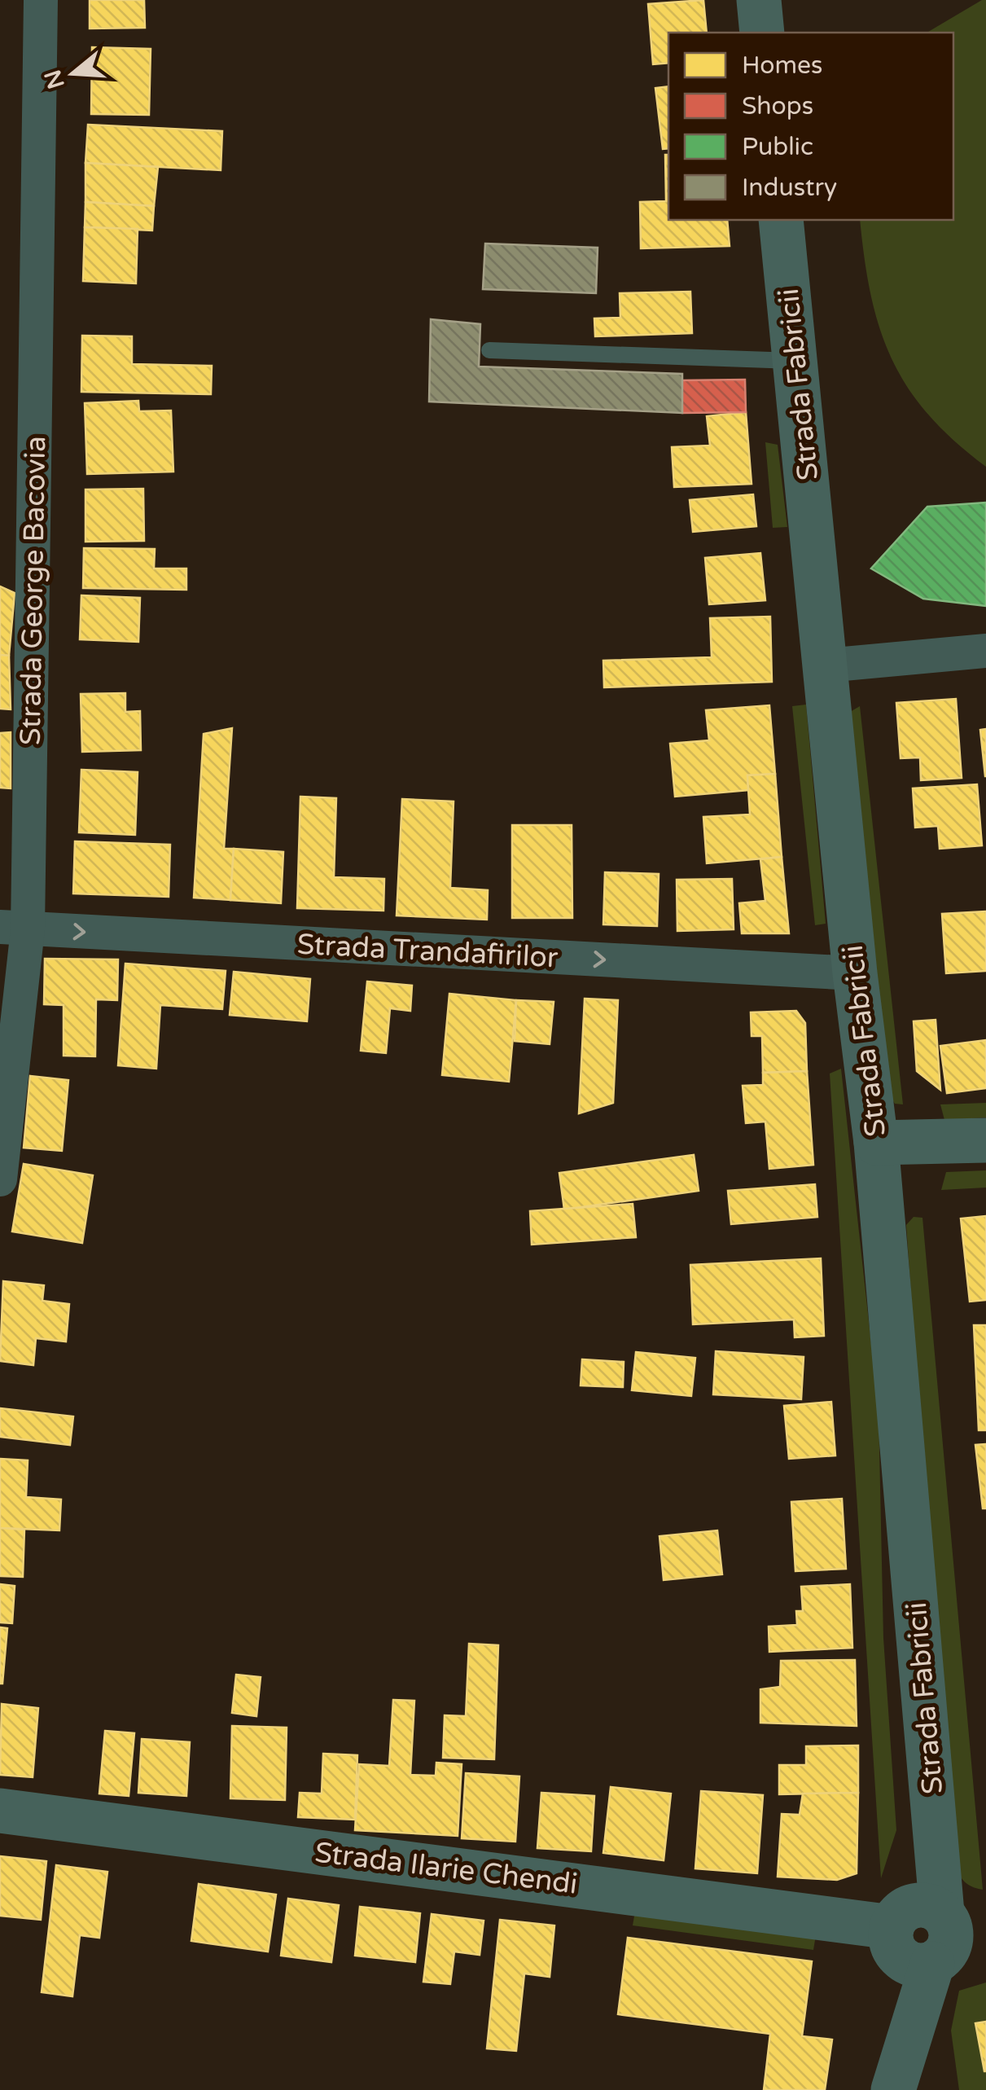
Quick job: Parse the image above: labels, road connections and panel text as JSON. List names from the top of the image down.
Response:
{
  "streets": {
    "main road": ["Strada Fabricii", "Strada Ilarie Chendi"],
    "street": ["Strada George Bacovia", "Strada Trandafirilor"]
  },
  "crossings": [
    ["Strada Fabricii", "Strada Trandafirilor"],
    ["Strada Fabricii", "Strada Ilarie Chendi"],
    ["Strada George Bacovia", "Strada Trandafirilor"]
  ],
  "one_way": ["Strada Trandafirilor"],
  "legend": [
    "Homes",
    "Shops",
    "Public",
    "Industry"
  ],
  "north": "left"
}
